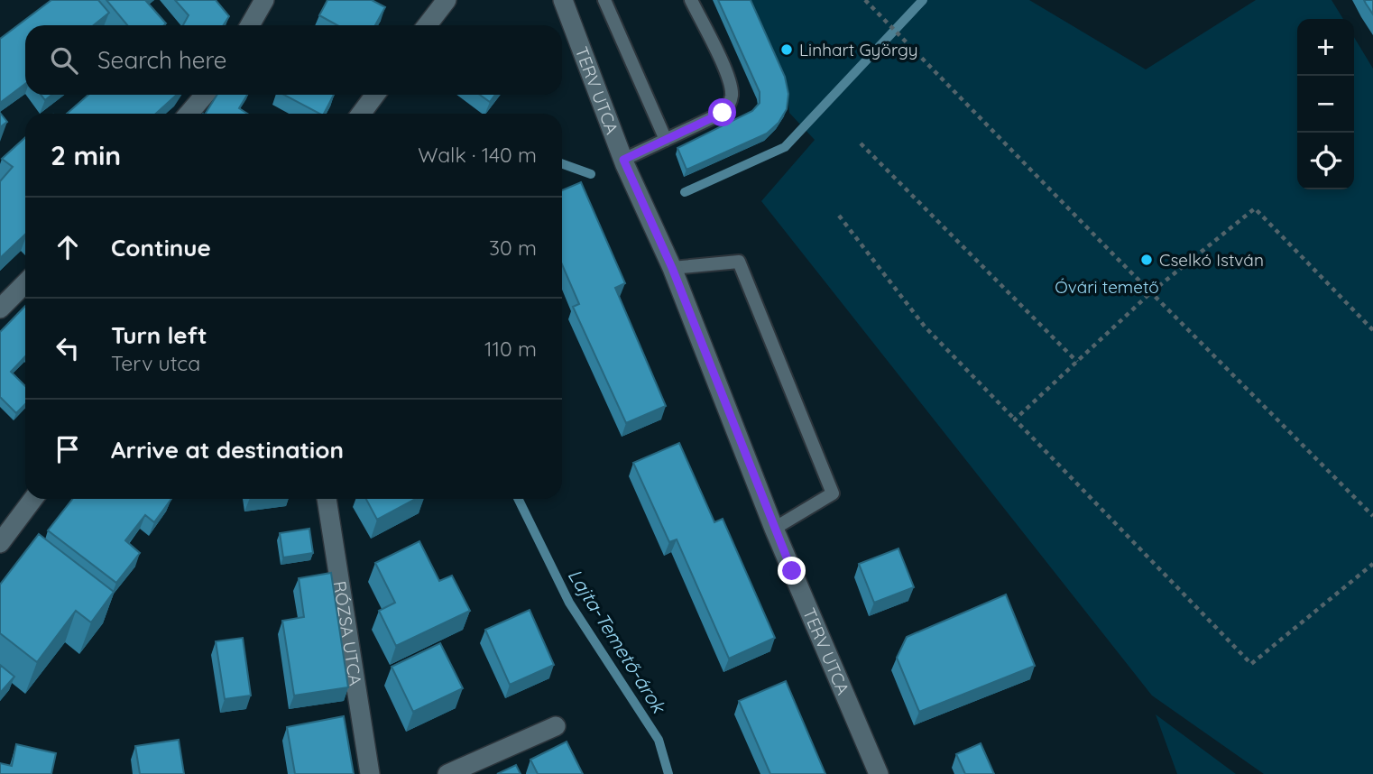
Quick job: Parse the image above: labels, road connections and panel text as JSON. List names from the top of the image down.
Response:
{
  "streets": {
    "street": ["TERV UTCA", "RÓZSA UTCA"]
  },
  "water": ["Lajta-Temető-árok"],
  "parks": ["Óvári temető"],
  "places": ["Linhart György", "Cselkó István"],
  "page": {
    "map_buttons": ["+", "−"],
    "search": "Search here",
    "heading": ["2 min", "Walk · 140 m"],
    "list": [
      ["Continue", "30 m"],
      ["Turn left", "Terv utca", "110 m"],
      "Arrive at destination"
    ]
  }
}
